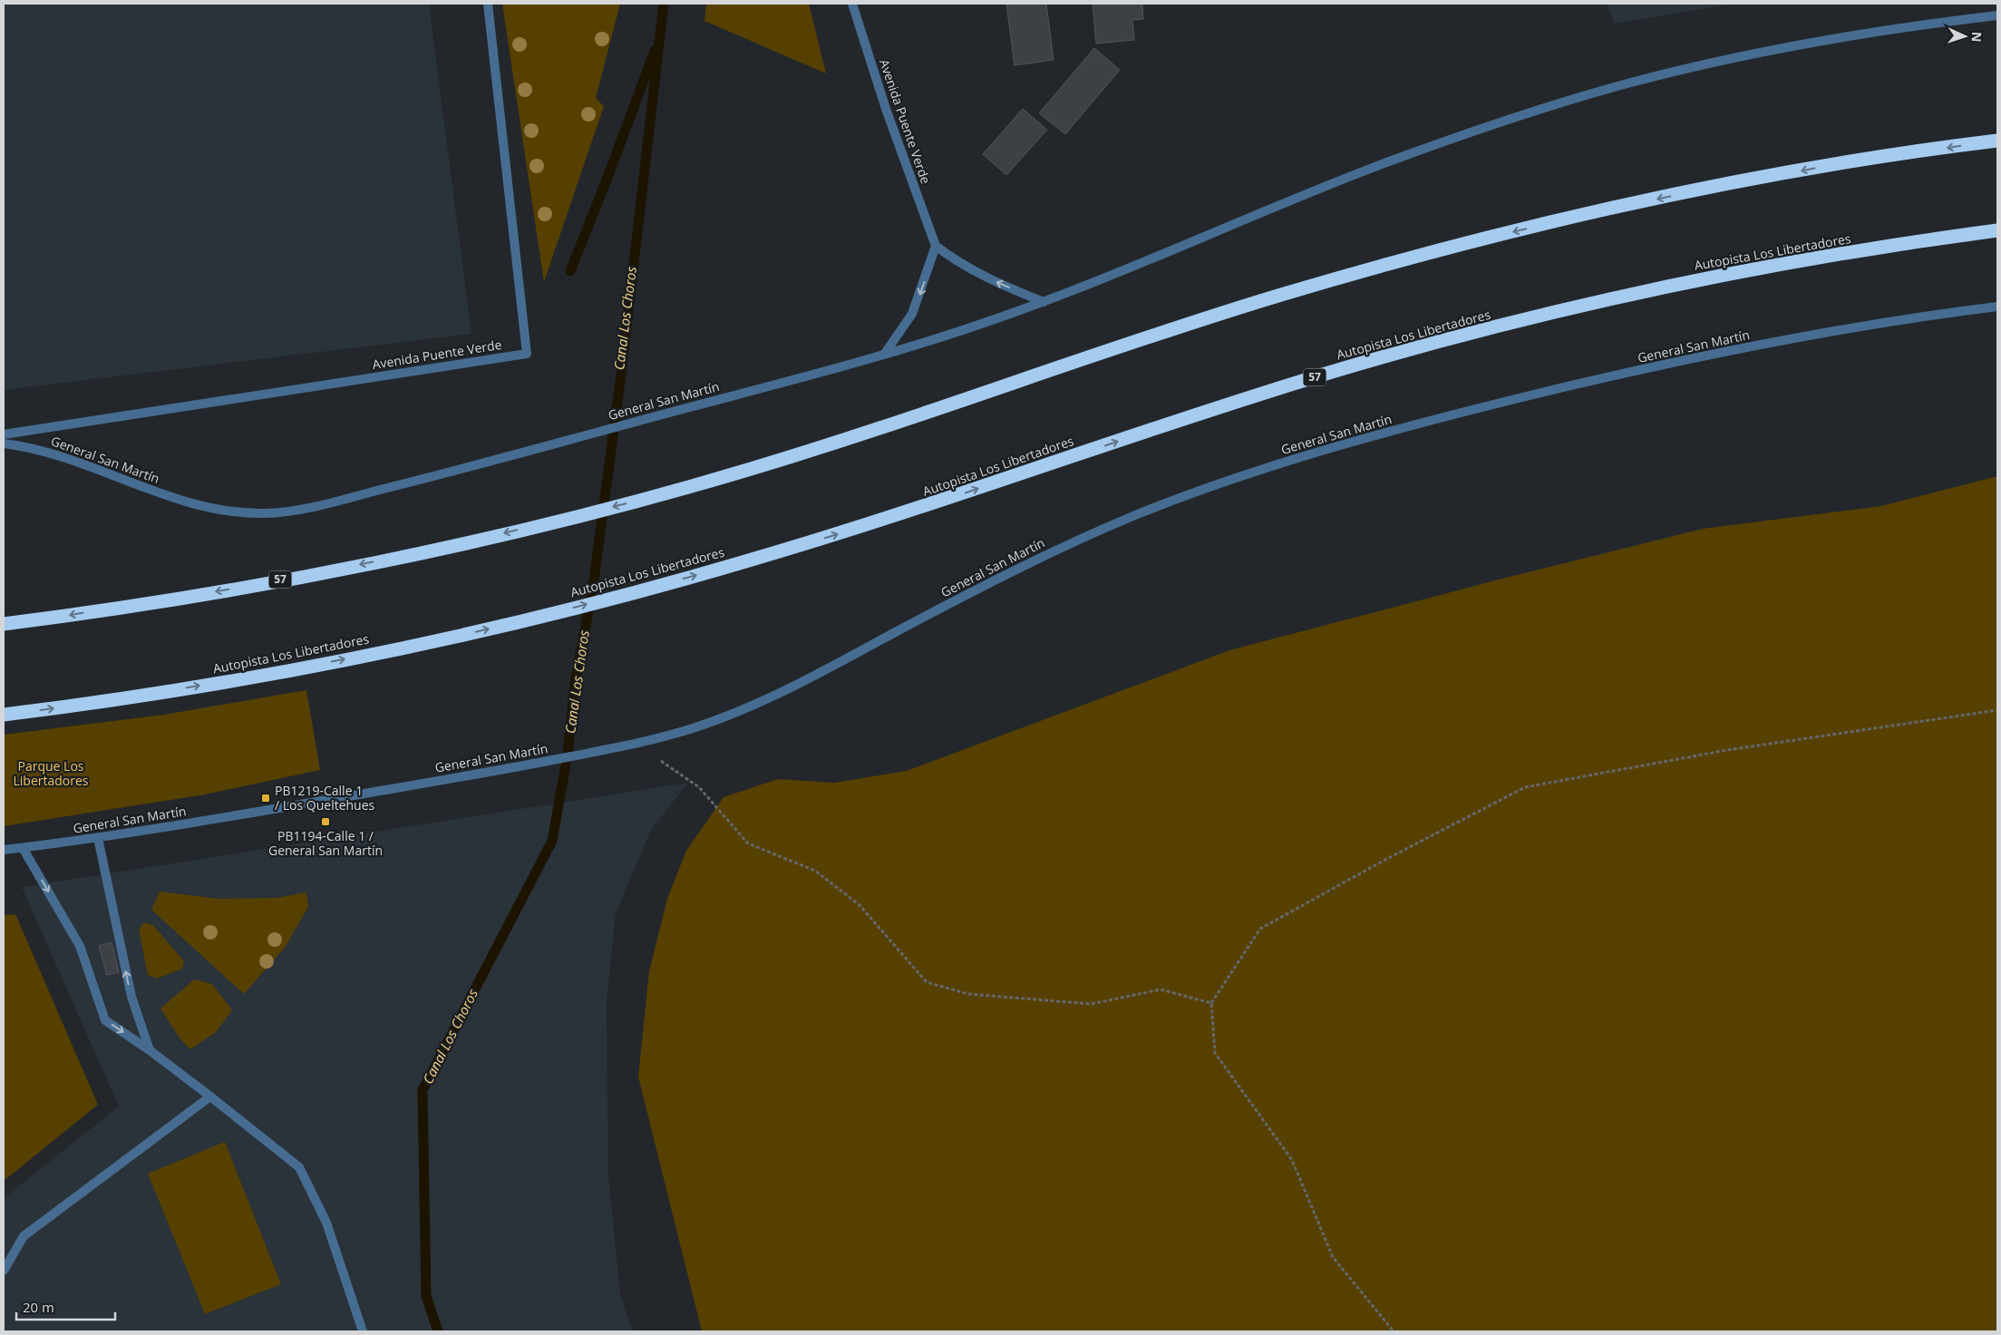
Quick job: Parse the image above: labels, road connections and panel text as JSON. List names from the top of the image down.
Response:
{
  "streets": {
    "highway": ["Autopista Los Libertadores", "57"],
    "street": ["Avenida Puente Verde", "General San Martín"]
  },
  "water": ["Canal Los Choros"],
  "parks": ["Parque Los Libertadores"],
  "places": {
    "transit": ["PB1219-Calle 1 / Los Queltehues", "PB1194-Calle 1 / General San Martín"]
  },
  "scale_bar": "20 m",
  "north": "right"
}
